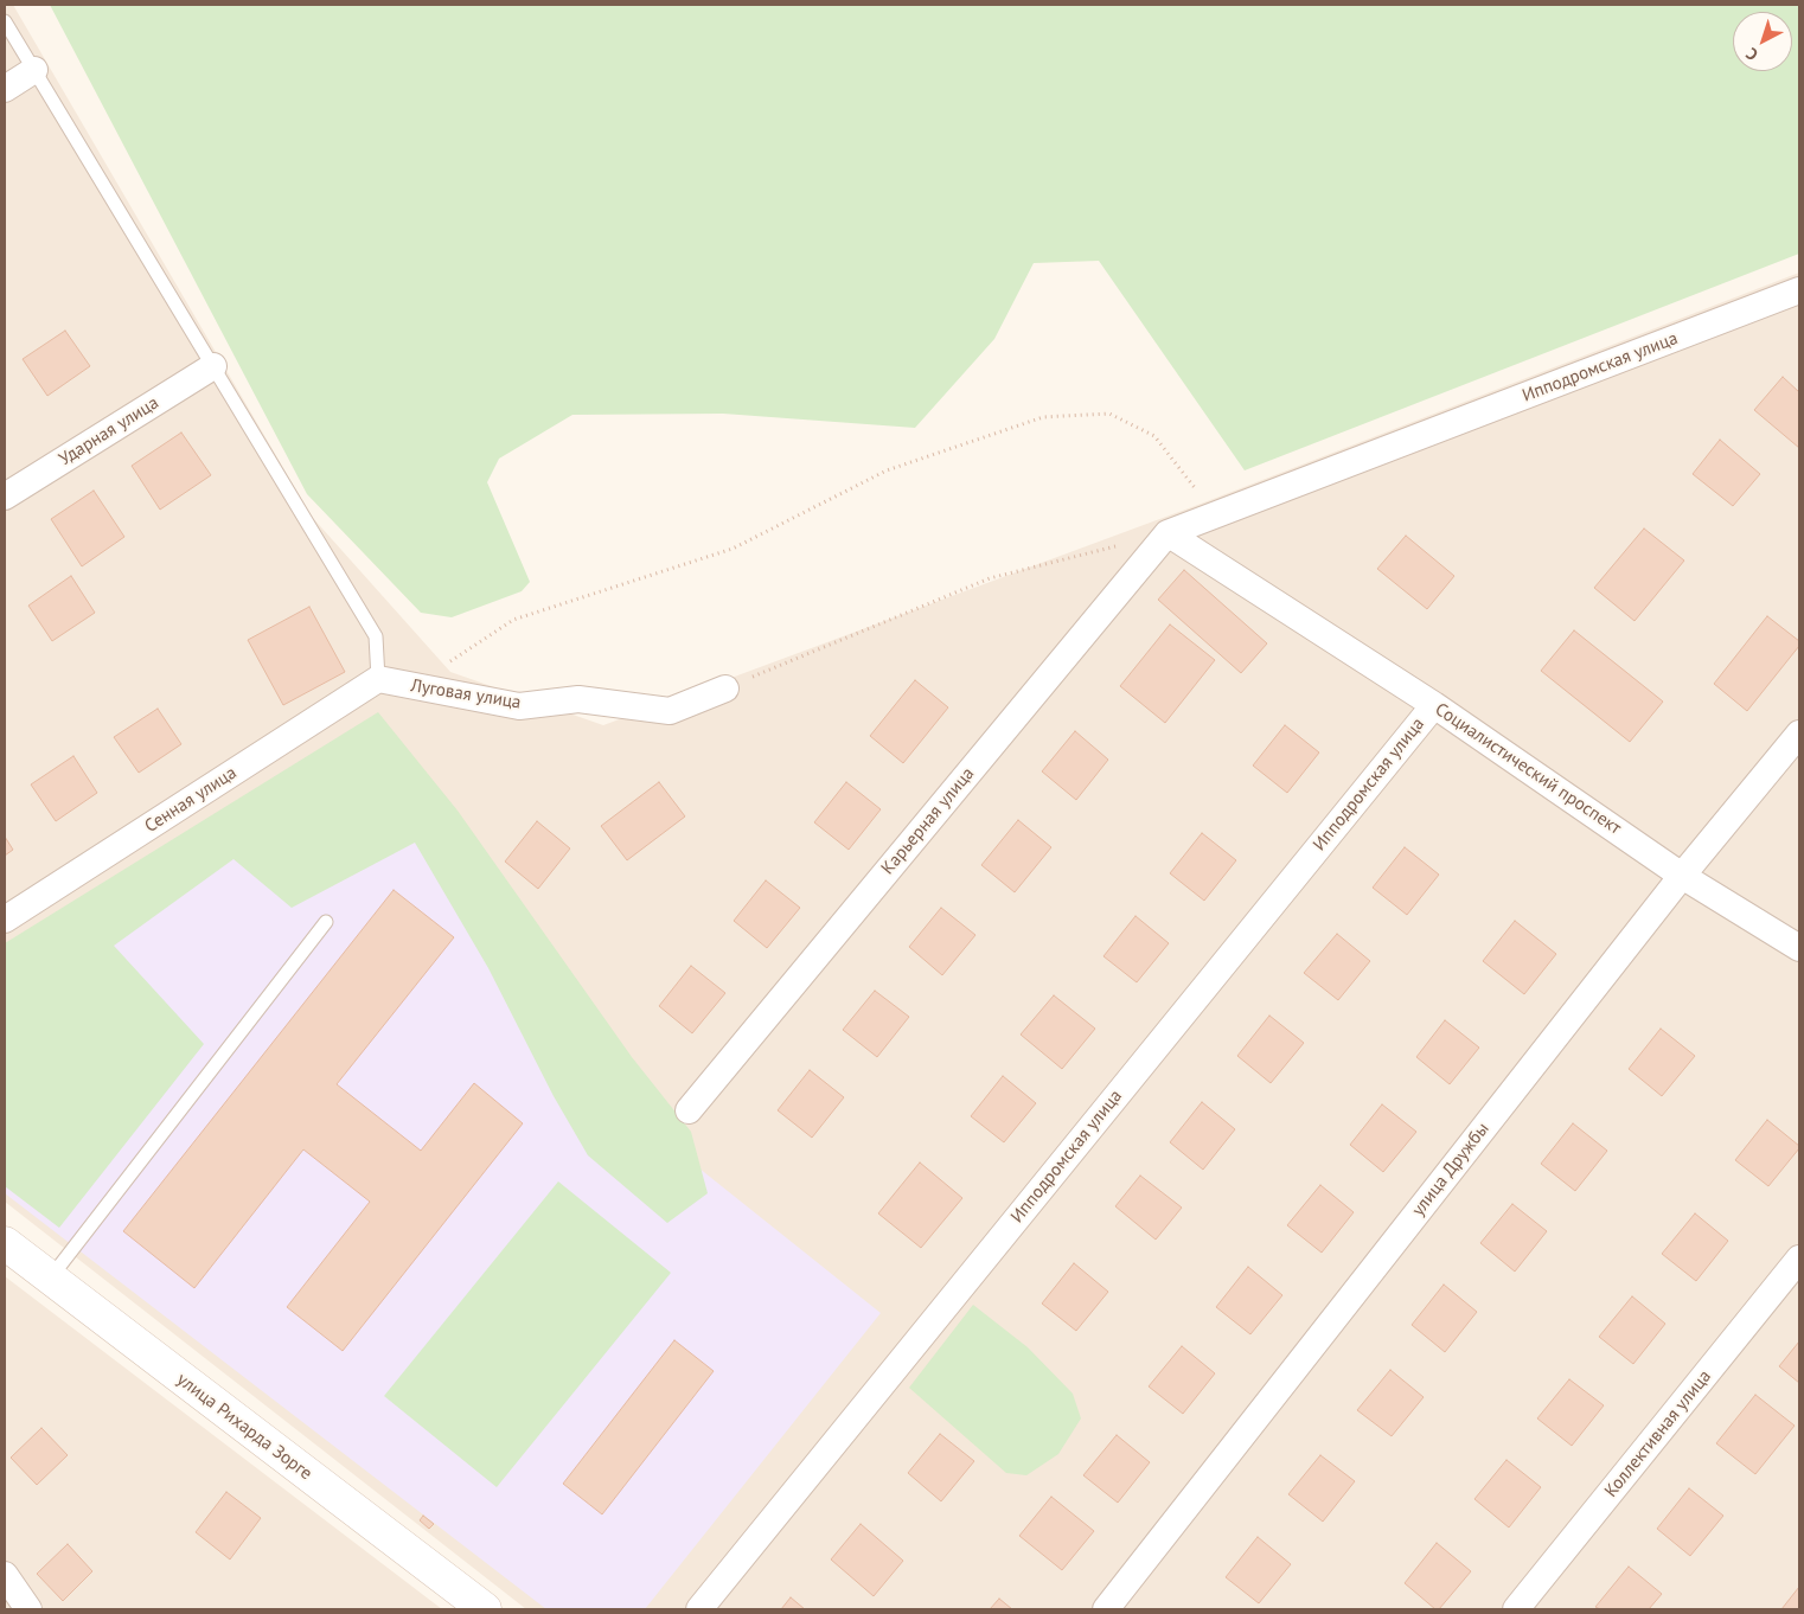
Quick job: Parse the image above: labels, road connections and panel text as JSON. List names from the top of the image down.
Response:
{
  "streets": {
    "main road": ["улица Рихарда Зорге"],
    "street": [
      "Ипподромская улица",
      "Ударная улица",
      "Луговая улица",
      "Социалистический проспект",
      "Сенная улица",
      "Карьерная улица",
      "улица Дружбы",
      "Коллективная улица"
    ]
  },
  "crossings": [
    ["Ипподромская улица", "Социалистический проспект"],
    ["Ипподромская улица", "Карьерная улица"],
    ["Луговая улица", "Сенная улица"],
    ["Социалистический проспект", "Карьерная улица"],
    ["Социалистический проспект", "улица Дружбы"]
  ],
  "north": "bottom left"
}
